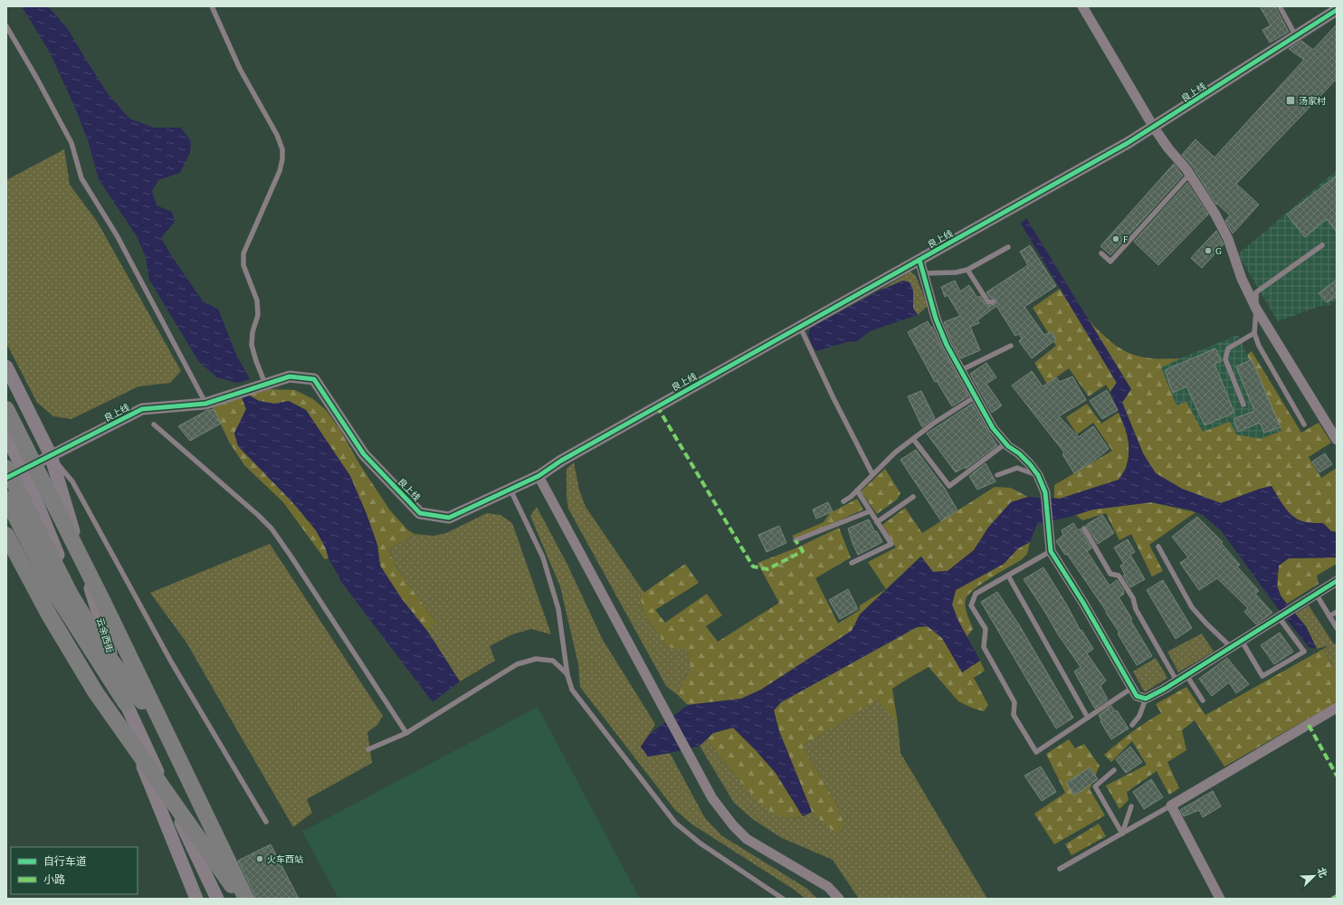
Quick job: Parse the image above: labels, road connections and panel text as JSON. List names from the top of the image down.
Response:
{
  "streets": {
    "main road": ["云余西街"],
    "street": ["良上线"]
  },
  "crossings": [
    ["良上线", "云余西街"]
  ],
  "places": {
    "transit": ["汤家村"],
    "other": ["F", "G", "火车西站"]
  },
  "legend": ["自行车道", "小路"],
  "north": "top right"
}
